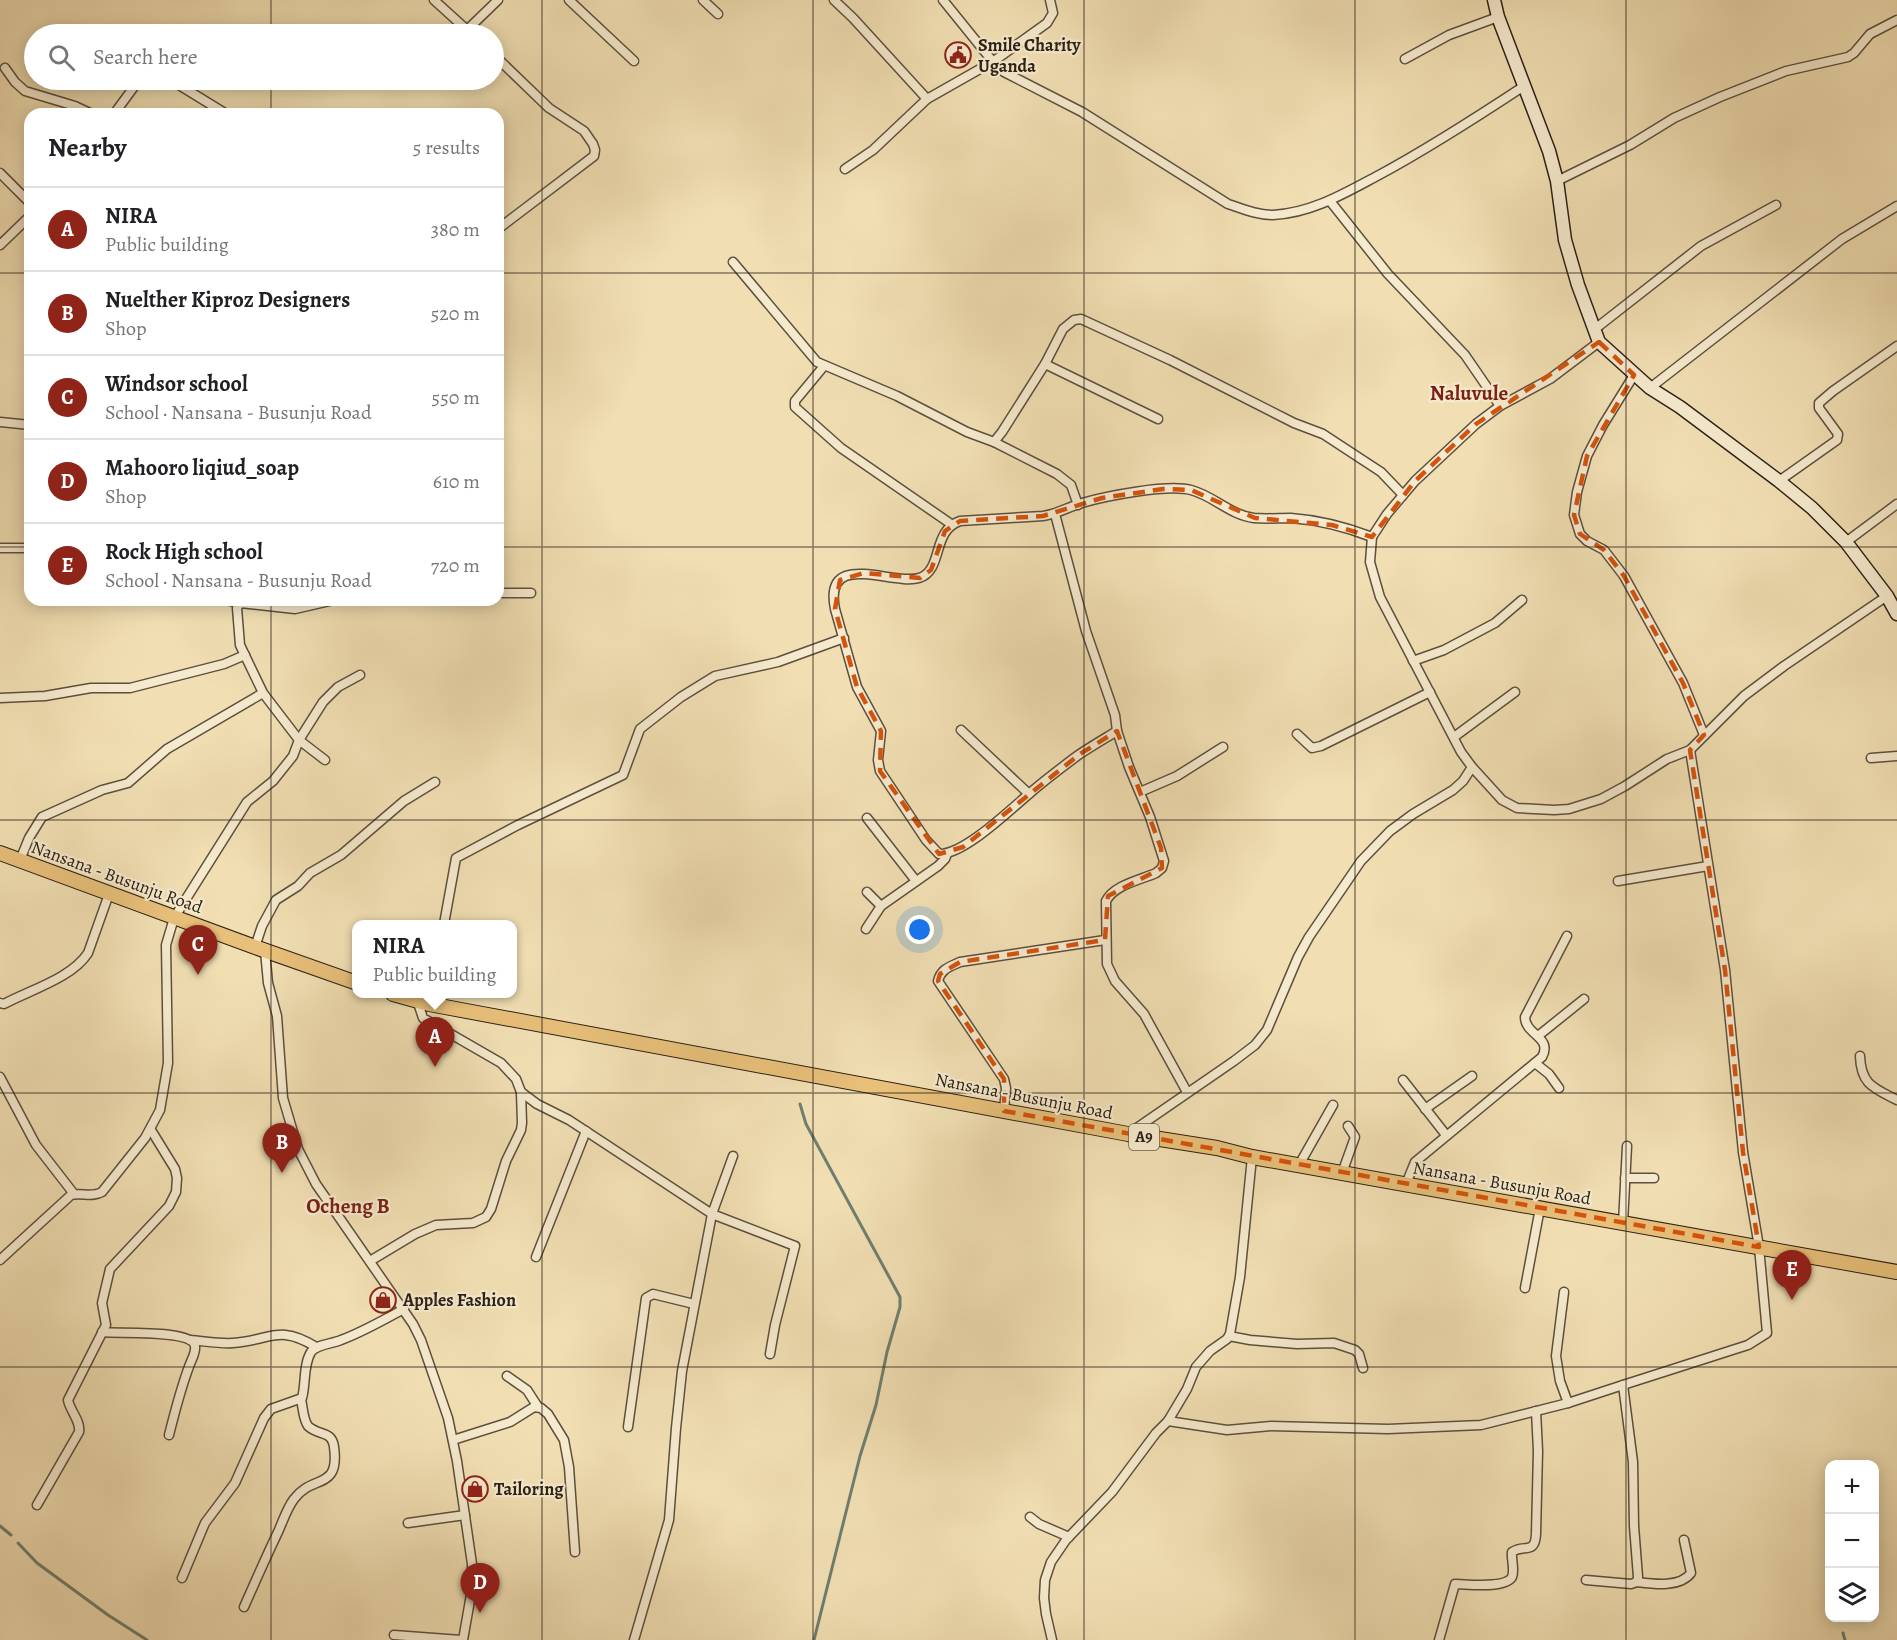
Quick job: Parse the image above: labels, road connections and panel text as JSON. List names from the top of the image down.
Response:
{
  "streets": {
    "main road": ["Nansana - Busunju Road", "A9"]
  },
  "districts": ["Naluvule", "Ocheng B"],
  "places": {
    "public building": ["Smile Charity Uganda"],
    "shop": ["Apples Fashion", "Tailoring"]
  },
  "page": {
    "search": "Search here",
    "heading": ["Nearby", "5 results"],
    "list": [
      {
        "mark": "A",
        "name": "NIRA",
        "note": "Public building",
        "value": "380 m"
      },
      {
        "mark": "B",
        "name": "Nuelther Kiproz Designers",
        "note": "Shop",
        "value": "520 m"
      },
      {
        "mark": "C",
        "name": "Windsor school",
        "note": "School · Nansana - Busunju Road",
        "value": "550 m"
      },
      {
        "mark": "D",
        "name": "Mahooro liqiud_soap",
        "note": "Shop",
        "value": "610 m"
      },
      {
        "mark": "E",
        "name": "Rock High school",
        "note": "School · Nansana - Busunju Road",
        "value": "720 m"
      }
    ],
    "popup": ["NIRA", "Public building"],
    "pins": [
      "C",
      "A",
      "B",
      "E",
      "D"
    ],
    "map_buttons": ["+", "−"]
  }
}
